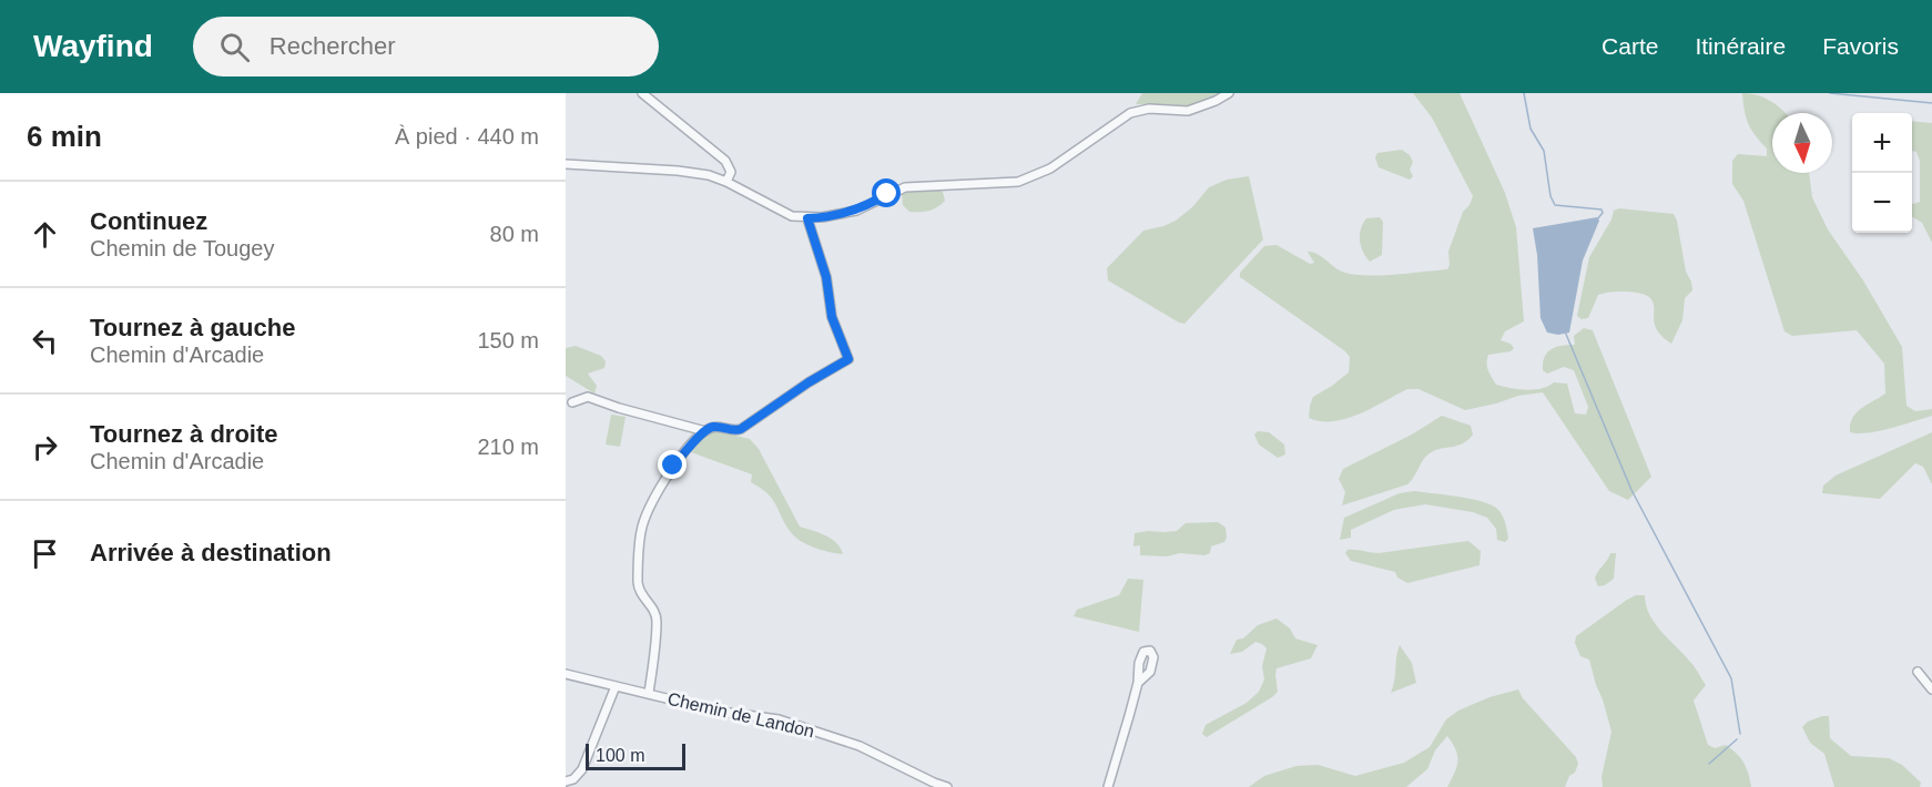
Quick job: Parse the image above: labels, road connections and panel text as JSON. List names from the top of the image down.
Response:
{
  "streets": {
    "street": ["Chemin de Landon"]
  },
  "scale_bar": "100 m",
  "north": "bottom",
  "page": {
    "header": "Wayfind",
    "search": "Rechercher",
    "nav": ["Carte", "Itinéraire", "Favoris"],
    "heading": ["6 min", "À pied · 440 m"],
    "map_buttons": ["+", "−"],
    "list": [
      ["Continuez", "Chemin de Tougey", "80 m"],
      ["Tournez à gauche", "Chemin d'Arcadie", "150 m"],
      ["Tournez à droite", "Chemin d'Arcadie", "210 m"],
      "Arrivée à destination"
    ],
    "scale": "100 m"
  }
}
